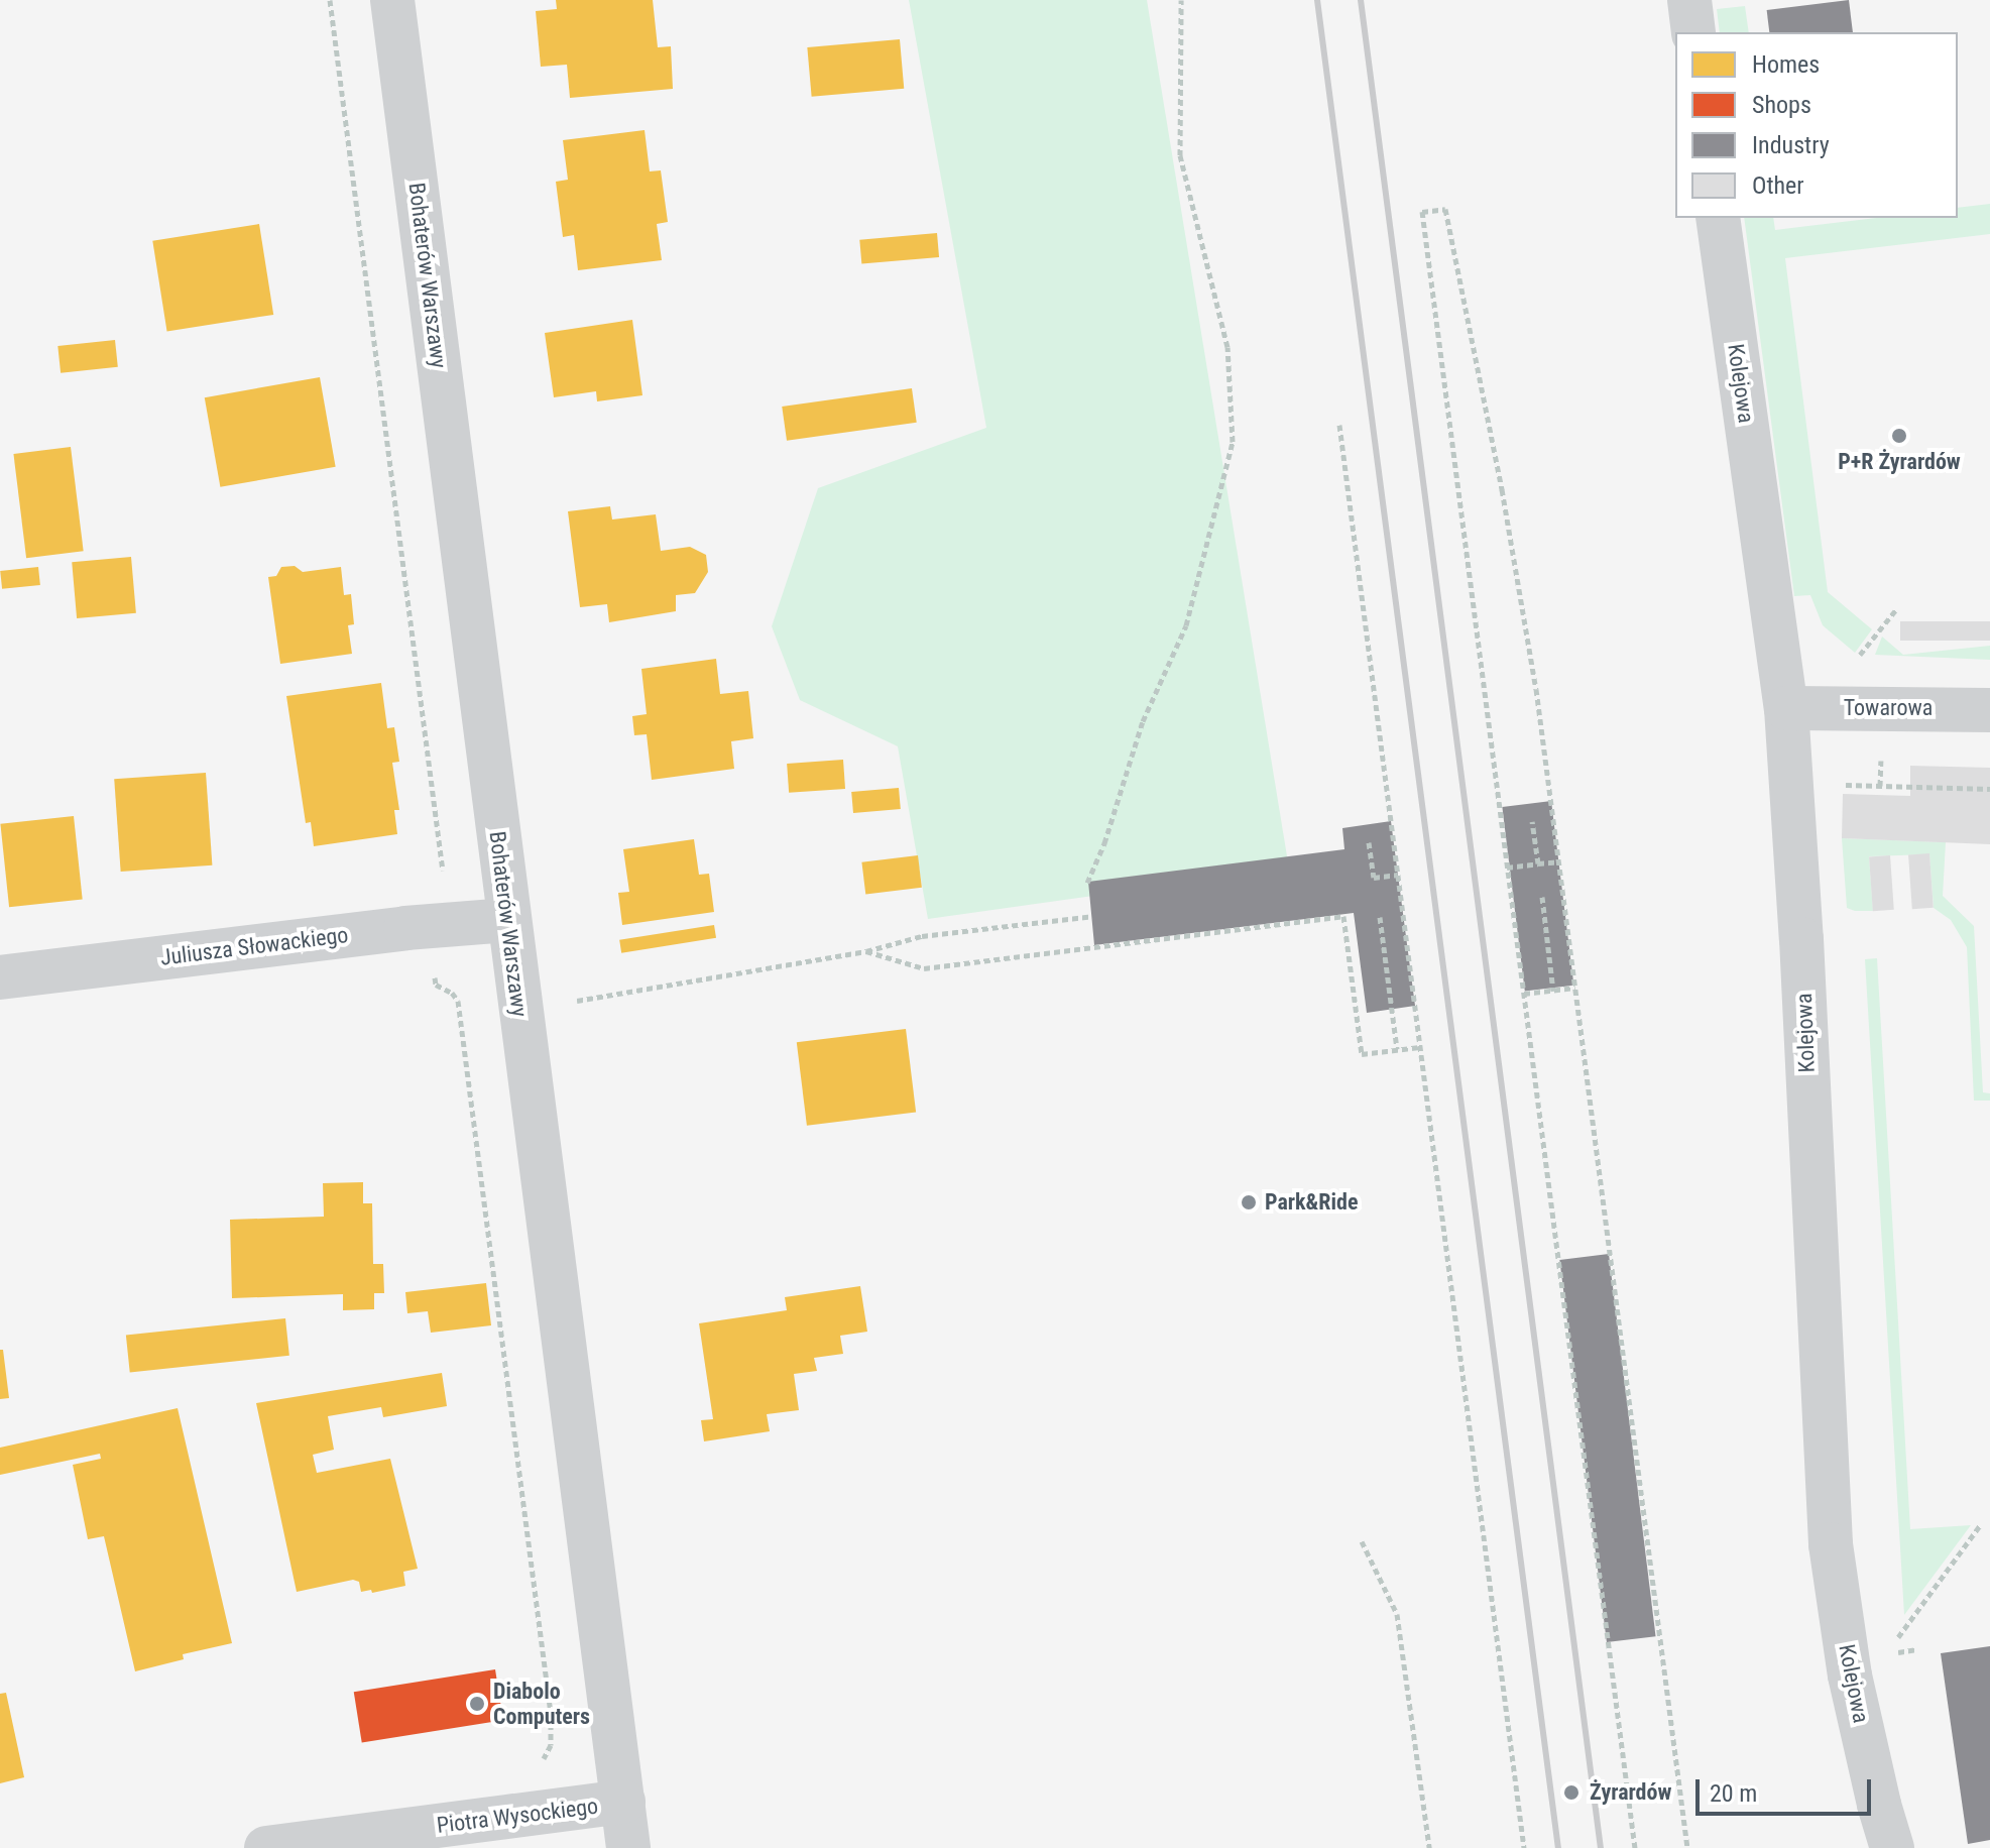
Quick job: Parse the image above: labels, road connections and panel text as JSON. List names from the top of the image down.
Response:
{
  "streets": {
    "street": [
      "Bohaterów Warszawy",
      "Kolejowa",
      "Towarowa",
      "Juliusza Słowackiego",
      "Piotra Wysockiego"
    ]
  },
  "crossings": [
    ["Bohaterów Warszawy", "Juliusza Słowackiego"],
    ["Bohaterów Warszawy", "Piotra Wysockiego"],
    ["Kolejowa", "Towarowa"]
  ],
  "places": [
    "P+R Żyrardów",
    "Park&Ride",
    "Diabolo Computers",
    "Żyrardów"
  ],
  "legend": [
    "Homes",
    "Shops",
    "Industry",
    "Other"
  ],
  "scale_bar": "20 m"
}
